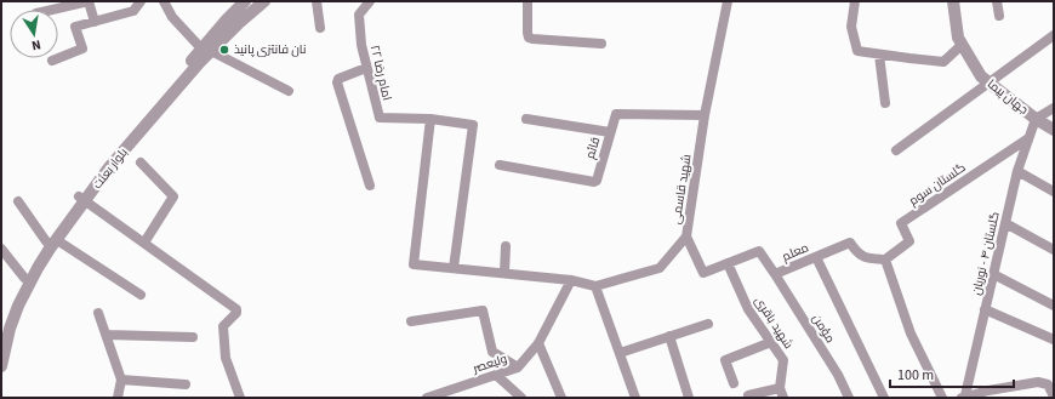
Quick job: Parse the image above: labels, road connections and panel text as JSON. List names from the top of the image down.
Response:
{
  "streets": {
    "street": [
      "امام رضا ۲۲",
      "جهان پیما",
      "قائم",
      "بلوار بعثت",
      "گلستان سوم",
      "شهید قاسمی",
      "معلم",
      "گلستان ۴ - نوریان",
      "شهید باقری",
      "مؤمن",
      "ولیعصر"
    ]
  },
  "crossings": [
    ["امام رضا ۲۲", "شهید قاسمی"],
    ["جهان پیما", "گلستان ۴ - نوریان"],
    ["قائم", "شهید قاسمی"],
    ["گلستان سوم", "معلم"],
    ["گلستان سوم", "گلستان ۴ - نوریان"],
    ["شهید قاسمی", "معلم"],
    ["شهید قاسمی", "ولیعصر"],
    ["معلم", "شهید باقری"],
    ["معلم", "مؤمن"]
  ],
  "places": ["نان فانتزی پانیذ"],
  "scale_bar": "100 m",
  "north": "bottom"
}
